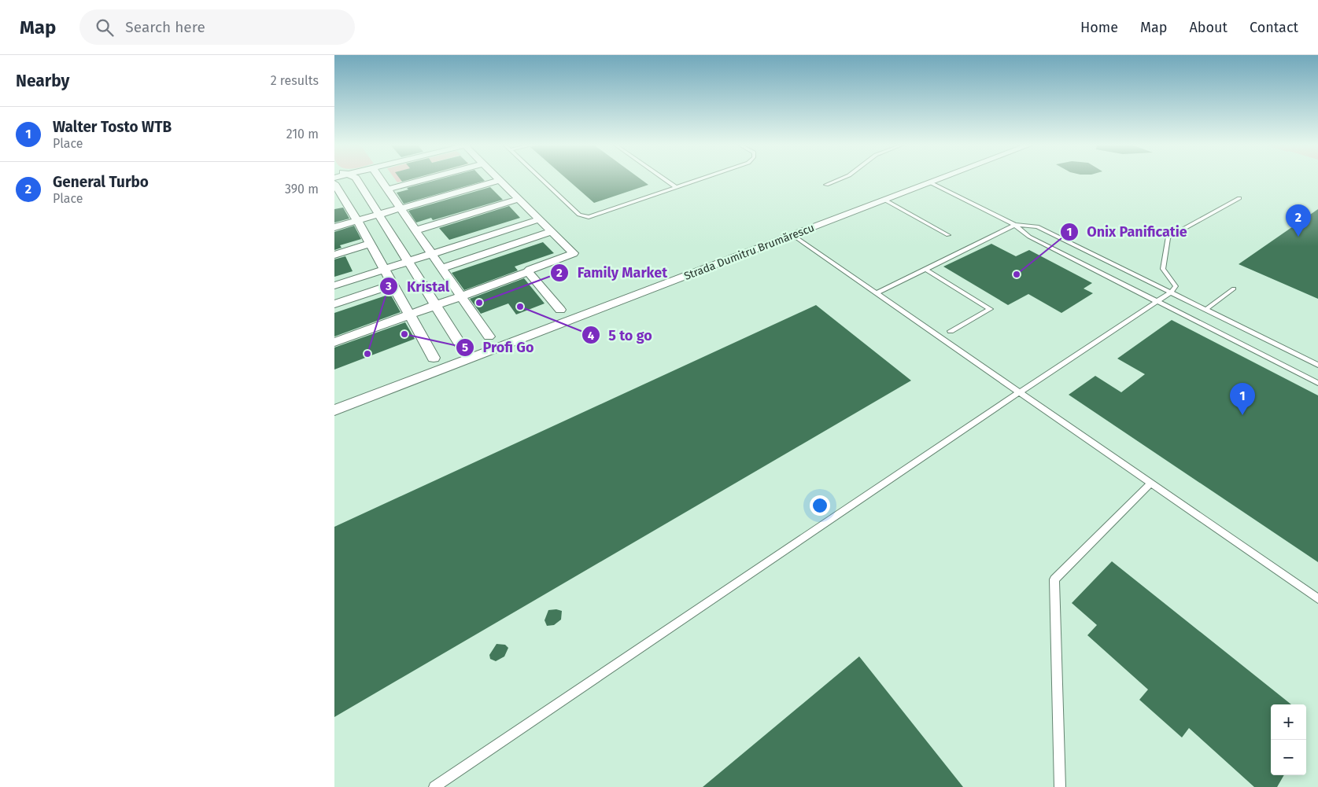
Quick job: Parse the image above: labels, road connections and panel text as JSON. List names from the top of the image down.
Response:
{
  "streets": {
    "street": ["Strada Dumitru Brumărescu"]
  },
  "places": [
    "Onix Panificatie",
    "Family Market",
    "5 to go",
    "Profi Go",
    "Kristal"
  ],
  "page": {
    "header": "Map",
    "search": "Search here",
    "nav": [
      "Home",
      "Map",
      "About",
      "Contact"
    ],
    "heading": ["Nearby", "2 results"],
    "list": [
      {
        "mark": "1",
        "name": "Walter Tosto WTB",
        "note": "Place",
        "value": "210 m"
      },
      {
        "mark": "2",
        "name": "General Turbo",
        "note": "Place",
        "value": "390 m"
      }
    ],
    "pins": ["2", "1"],
    "map_buttons": ["+", "−"]
  }
}
